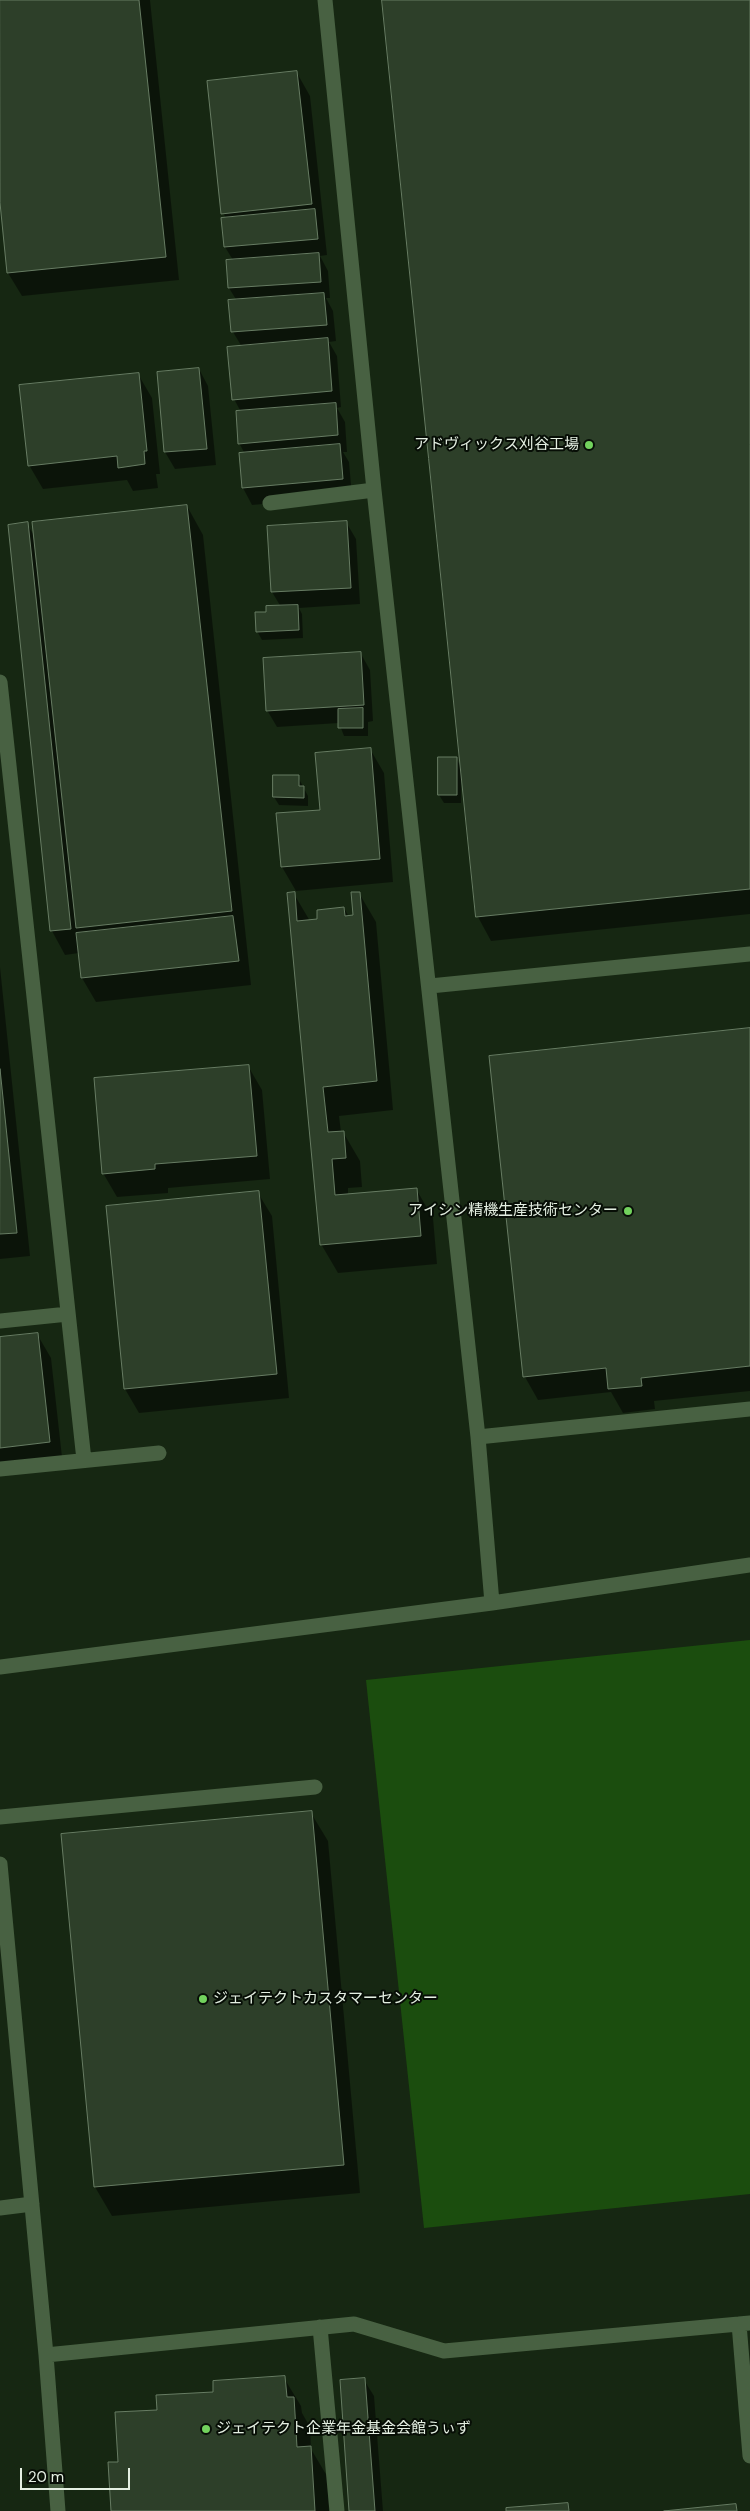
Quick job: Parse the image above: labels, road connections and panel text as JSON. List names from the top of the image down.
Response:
{
  "places": [
    "アドヴィックス刈谷工場",
    "アイシン精機生産技術センター",
    "ジェイテクトカスタマーセンター",
    "ジェイテクト企業年金基金会館うぃず"
  ],
  "scale_bar": "20 m"
}
